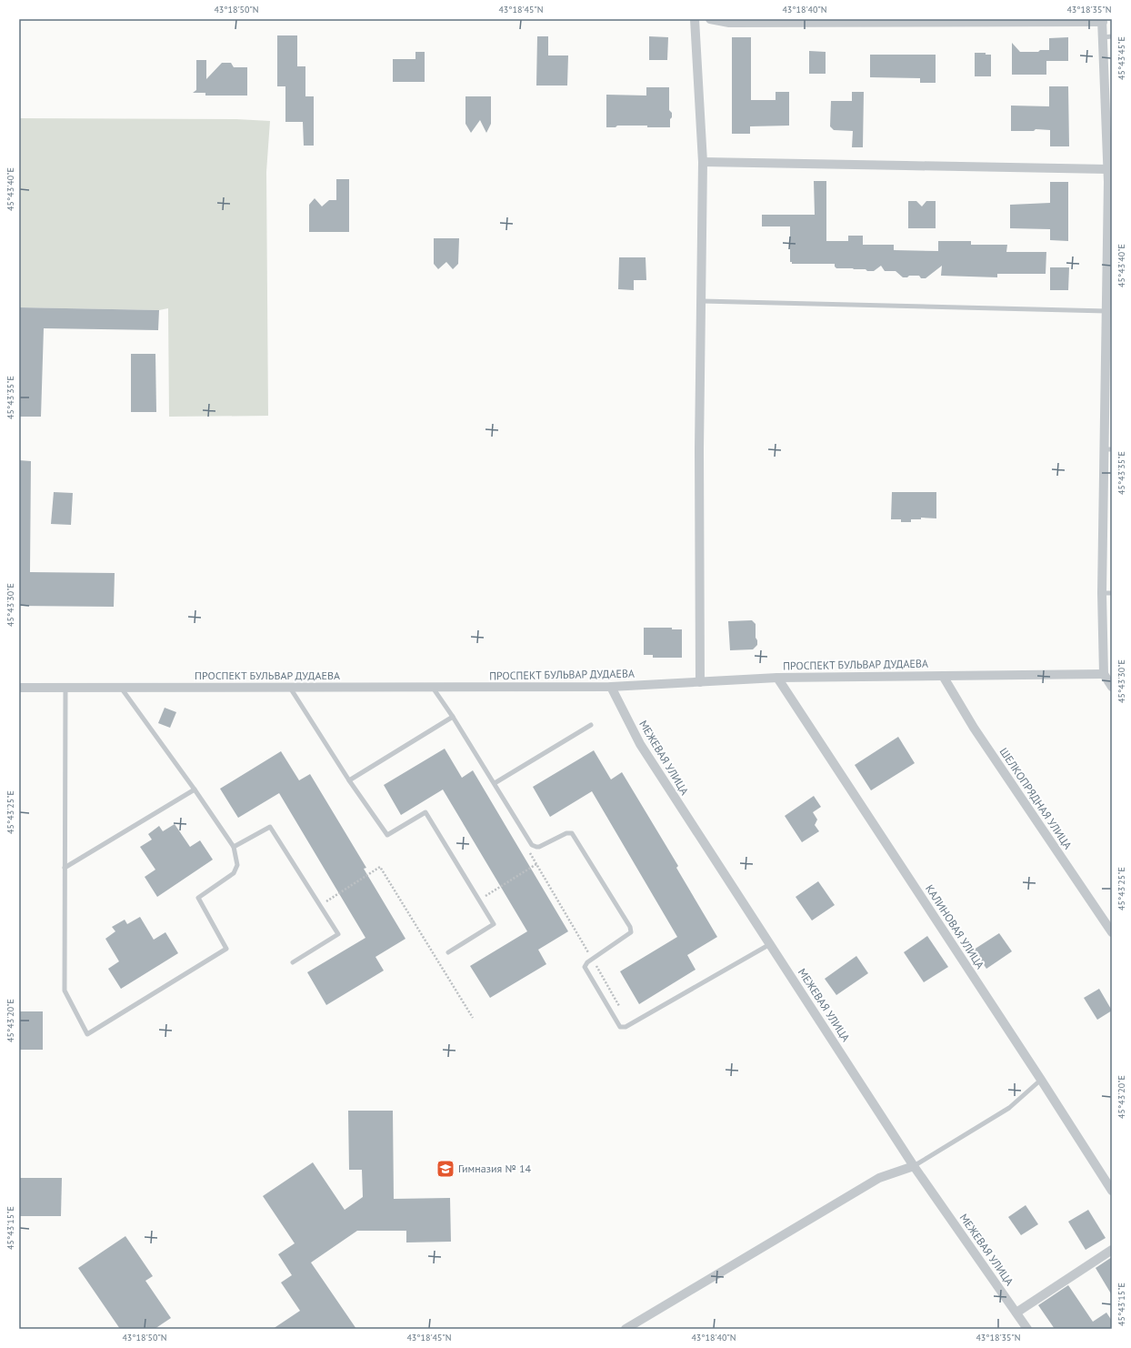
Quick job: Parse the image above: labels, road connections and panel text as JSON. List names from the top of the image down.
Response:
{
  "streets": {
    "street": [
      "ПРОСПЕКТ БУЛЬВАР ДУДАЕВА",
      "МЕЖЕВАЯ УЛИЦА",
      "ШЕЛКОПРЯДНАЯ УЛИЦА",
      "КАЛИНОВАЯ УЛИЦА"
    ]
  },
  "crossings": [
    ["ПРОСПЕКТ БУЛЬВАР ДУДАЕВА", "МЕЖЕВАЯ УЛИЦА"],
    ["ПРОСПЕКТ БУЛЬВАР ДУДАЕВА", "ШЕЛКОПРЯДНАЯ УЛИЦА"],
    ["ПРОСПЕКТ БУЛЬВАР ДУДАЕВА", "КАЛИНОВАЯ УЛИЦА"]
  ],
  "places": {
    "school or university": ["Гимназия № 14"]
  },
  "coordinates": [
    "43°18'50\"N",
    "43°18'45\"N",
    "43°18'40\"N",
    "43°18'35\"N",
    "45°43'45\"E",
    "45°43'40\"E",
    "45°43'35\"E",
    "45°43'30\"E",
    "45°43'25\"E",
    "45°43'20\"E",
    "45°43'15\"E"
  ]
}
